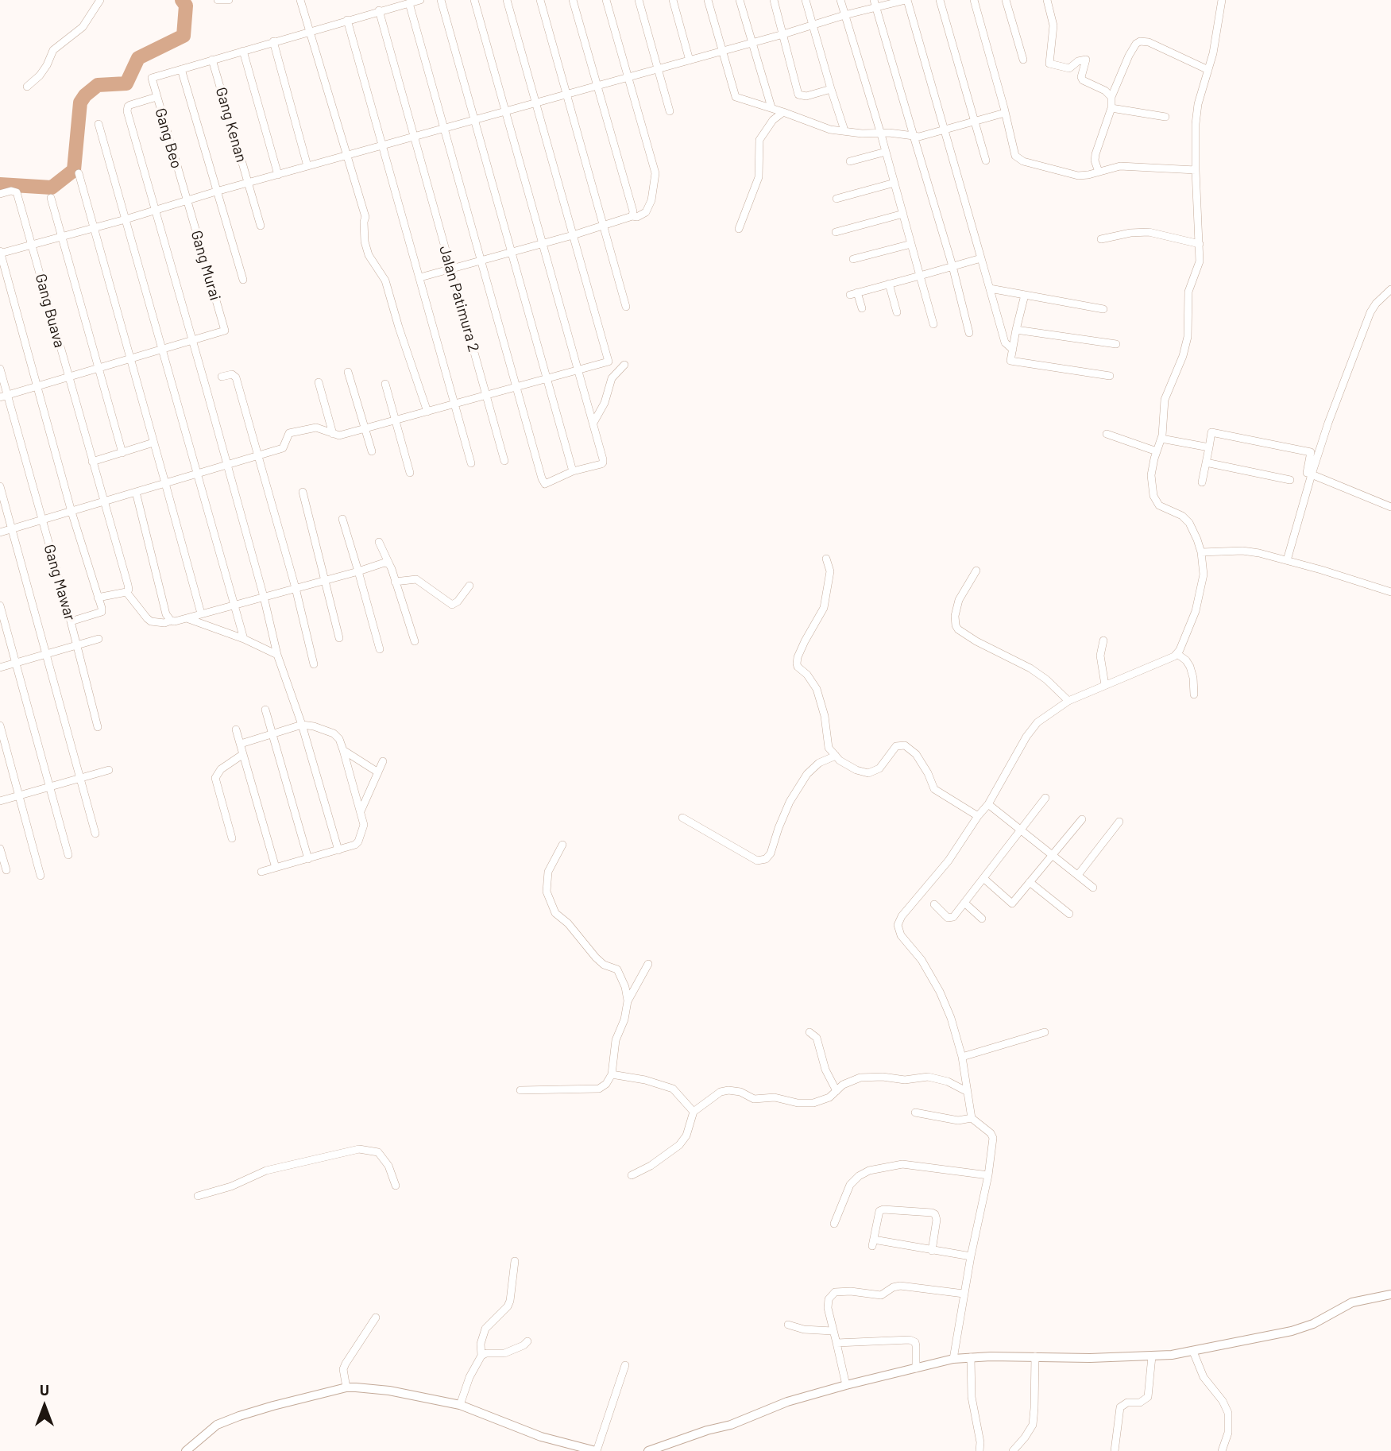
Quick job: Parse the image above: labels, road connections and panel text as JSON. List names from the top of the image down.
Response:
{
  "streets": {
    "street": [
      "Gang Kenan",
      "Gang Beo",
      "Gang Murai",
      "Jalan Patimura 2",
      "Gang Buava",
      "Gang Mawar"
    ]
  },
  "crossings": [
    ["Gang Beo", "Gang Murai"]
  ],
  "north": "top"
}
